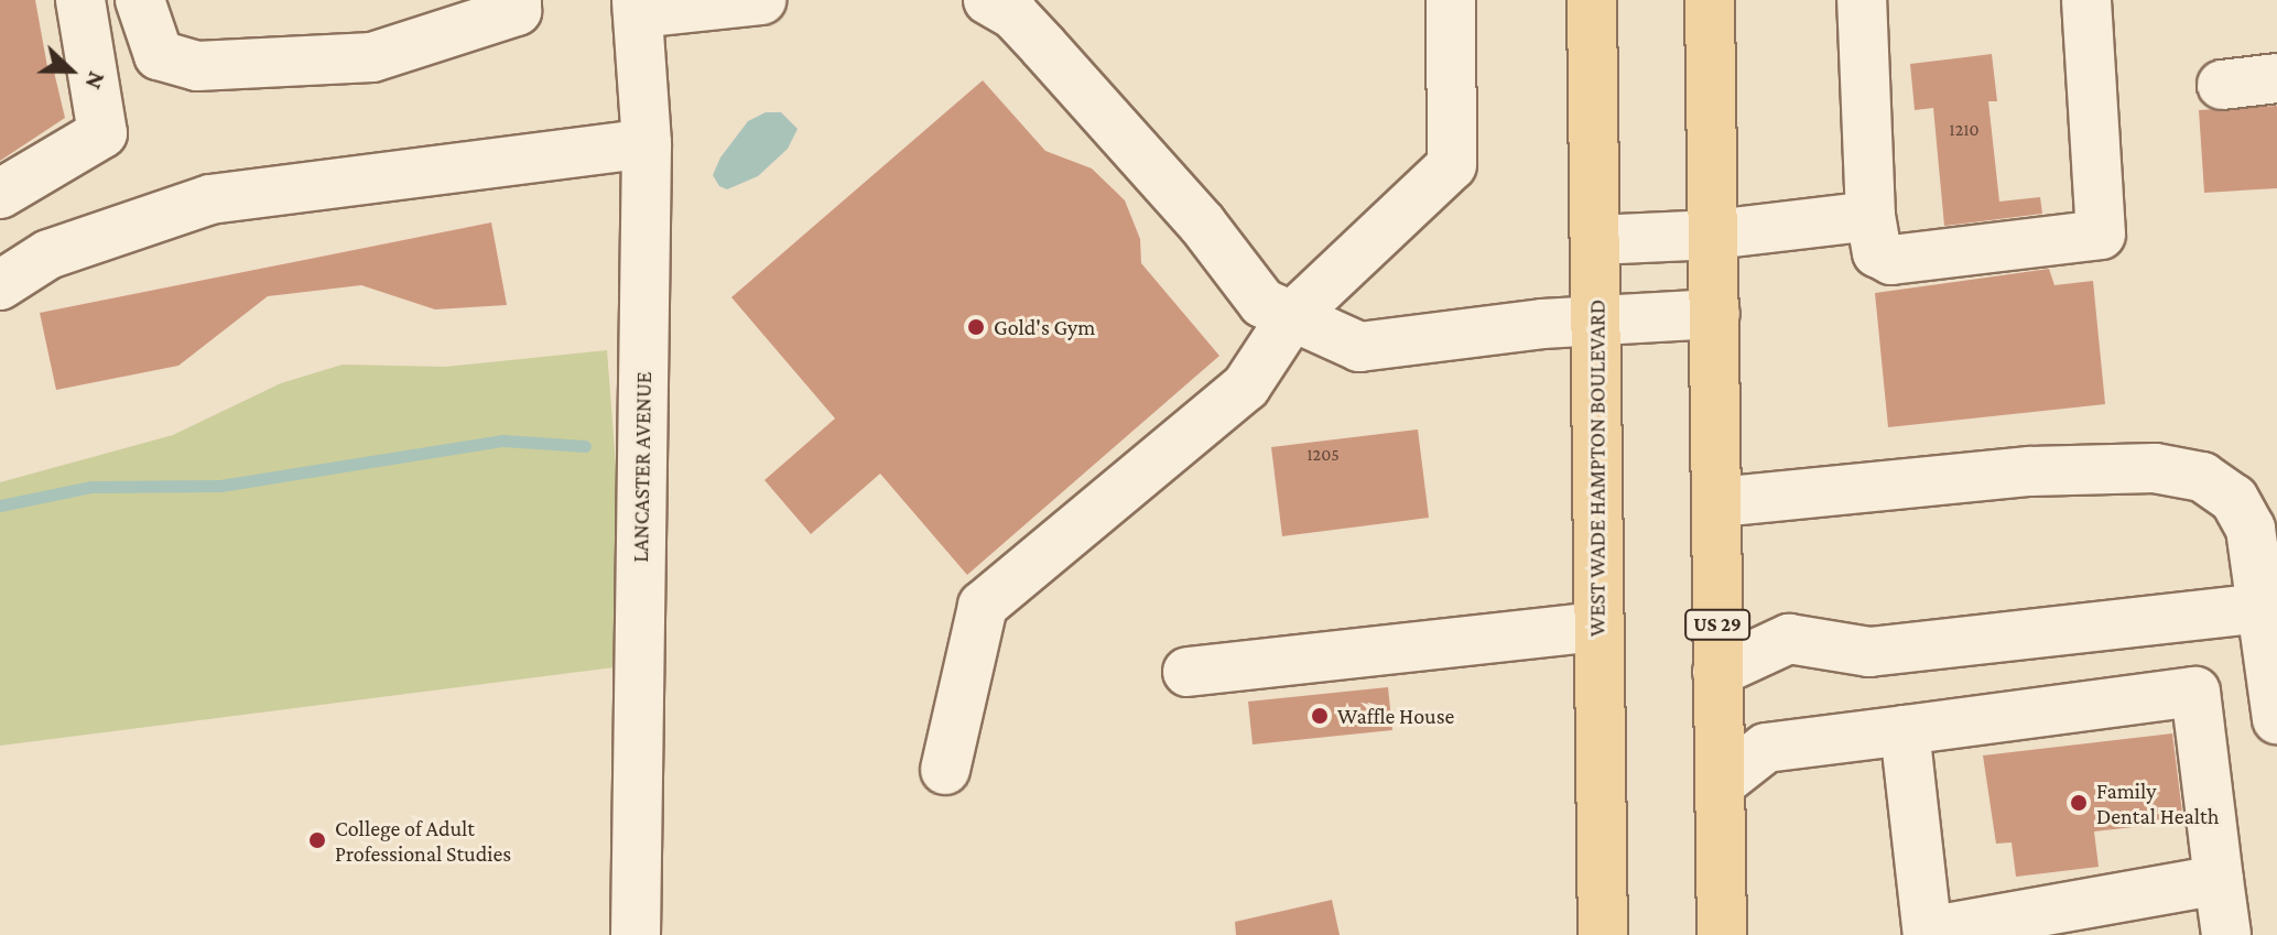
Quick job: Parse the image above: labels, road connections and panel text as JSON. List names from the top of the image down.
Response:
{
  "streets": {
    "main road": ["WEST WADE HAMPTON BOULEVARD", "US 29"],
    "street": ["LANCASTER AVENUE"]
  },
  "places": [
    "Gold's Gym",
    "Waffle House",
    "Family Dental Health",
    "College of Adult Professional Studies"
  ],
  "house_numbers": ["1210", "1205"],
  "north": "right"
}
